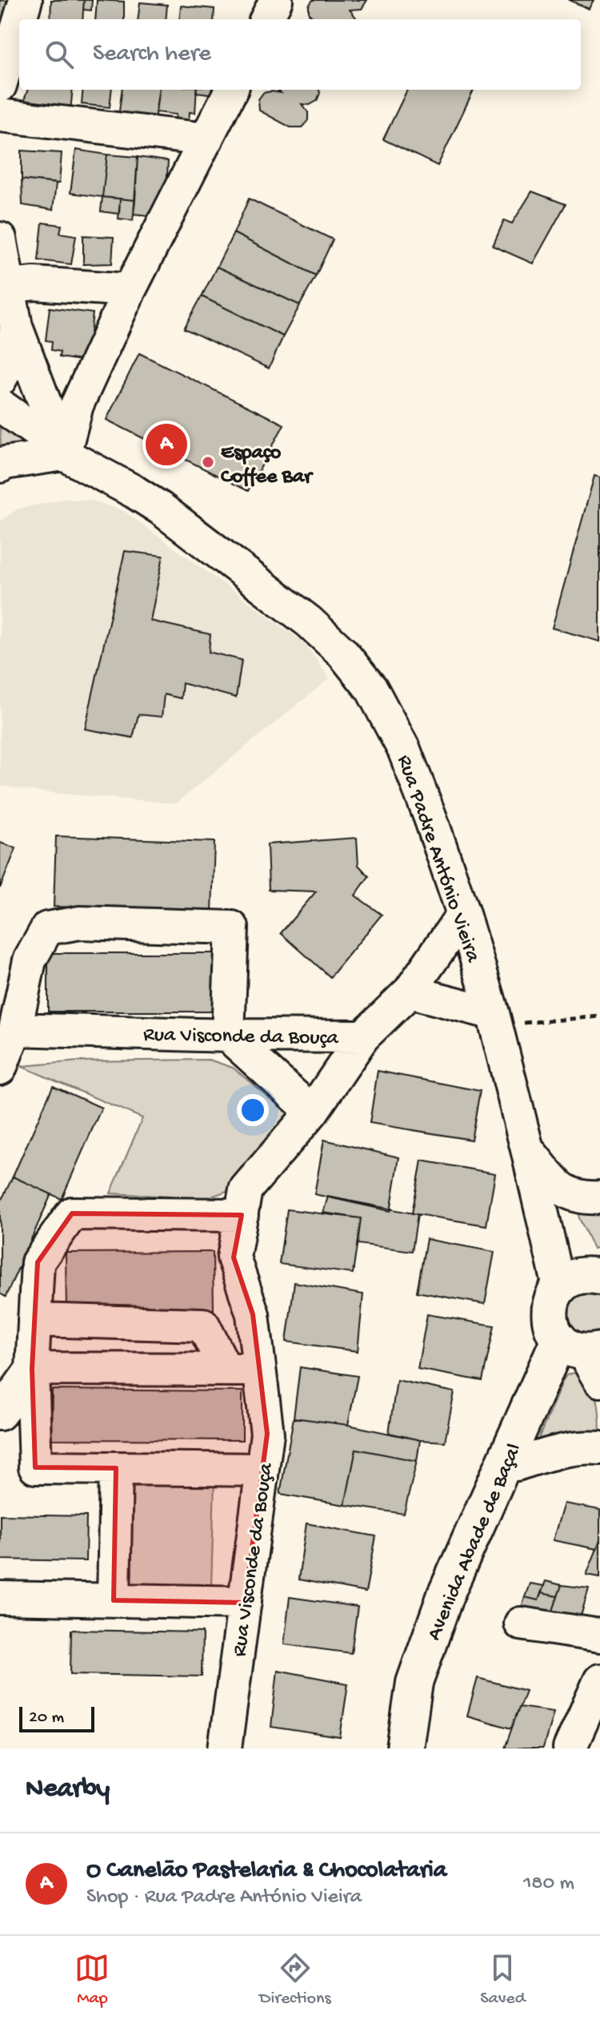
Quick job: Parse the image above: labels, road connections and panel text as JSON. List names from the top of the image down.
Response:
{
  "streets": {
    "main road": ["Avenida Abade de Baçal"],
    "street": ["Rua Padre António Vieira", "Rua Visconde da Bouça"]
  },
  "places": ["Espaço Coffee Bar"],
  "scale_bar": "20 m",
  "page": {
    "search": "Search here",
    "pins": "A",
    "scale": "20 m",
    "heading": "Nearby",
    "list": [
      {
        "mark": "A",
        "name": "O Canelão Pastelaria & Chocolataria",
        "note": "Shop · Rua Padre António Vieira",
        "value": "180 m"
      }
    ],
    "nav": ["Map", "Directions", "Saved"]
  }
}
